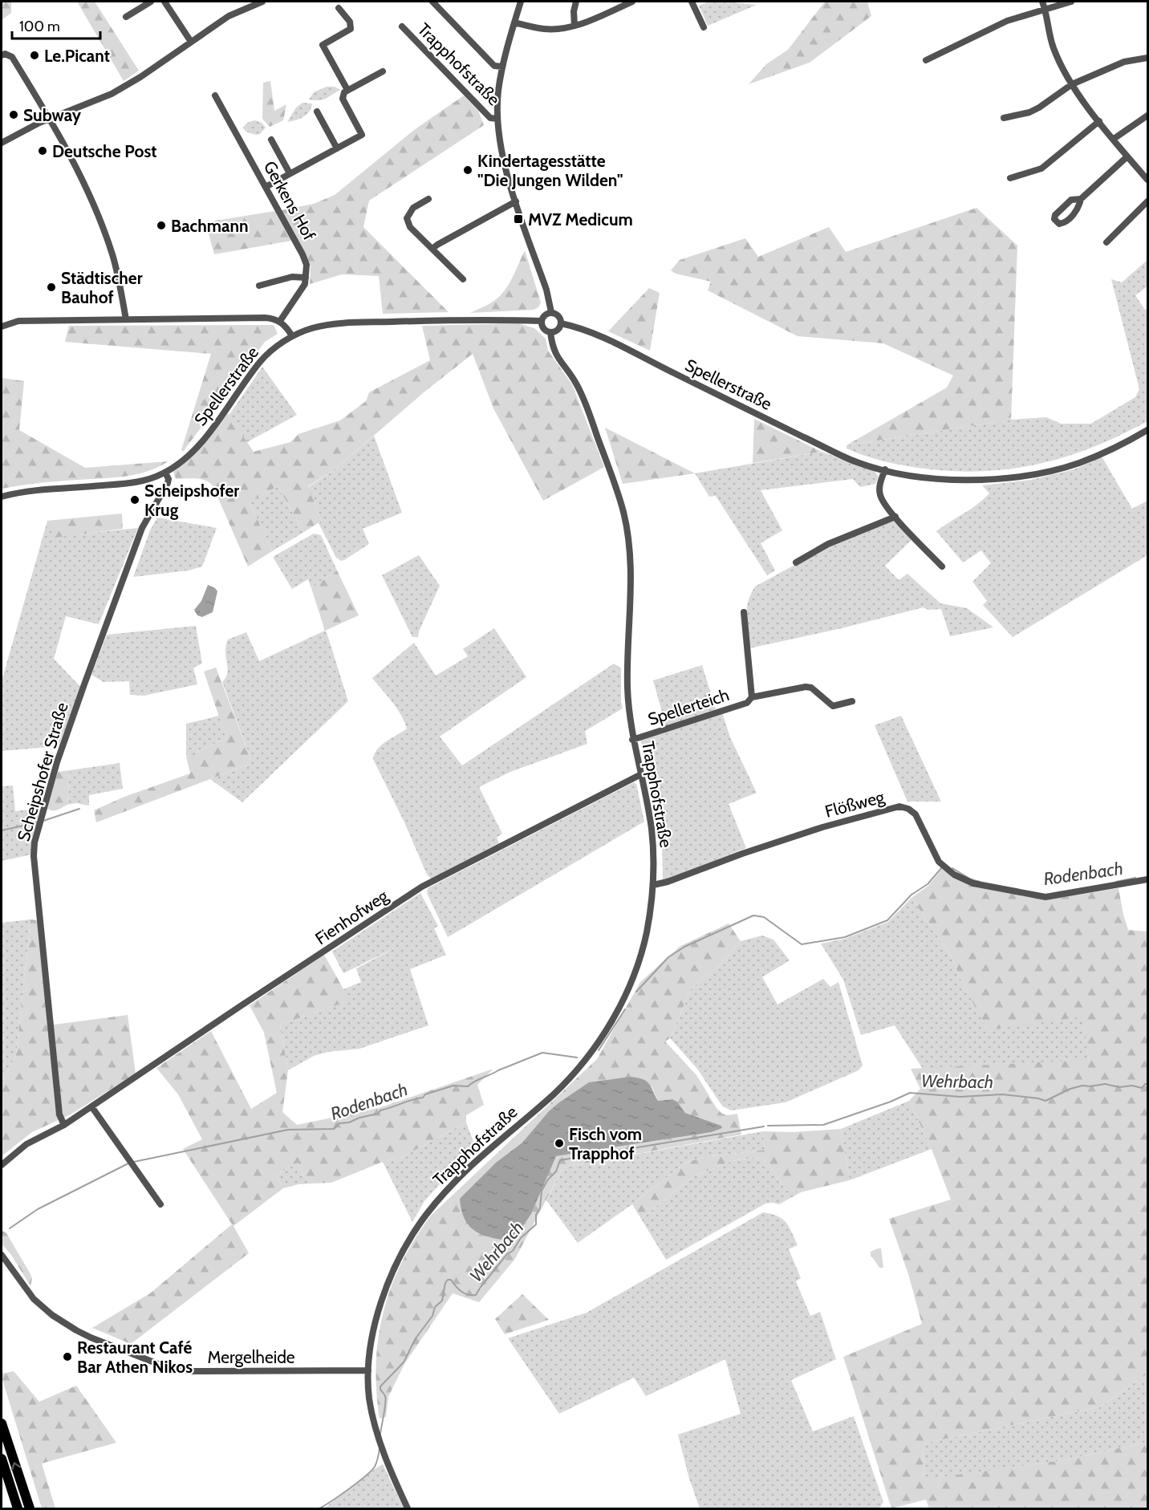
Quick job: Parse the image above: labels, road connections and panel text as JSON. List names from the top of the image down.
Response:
{
  "streets": {
    "street": [
      "Trapphofstraße",
      "Gerkens Hof",
      "Spellerstraße",
      "Spellerteich",
      "Scheipshofer Straße",
      "Flößweg",
      "Fienhofweg",
      "Mergelheide"
    ]
  },
  "crossings": [
    ["Trapphofstraße", "Spellerstraße"],
    ["Trapphofstraße", "Spellerteich"],
    ["Trapphofstraße", "Flößweg"],
    ["Trapphofstraße", "Fienhofweg"],
    ["Trapphofstraße", "Mergelheide"],
    ["Spellerstraße", "Scheipshofer Straße"],
    ["Scheipshofer Straße", "Fienhofweg"]
  ],
  "water": ["Rodenbach", "Wehrbach"],
  "places": {
    "other": [
      "Le.Picant",
      "Subway",
      "Deutsche Post",
      "Kindertagesstätte \"Die Jungen Wilden\"",
      "Bachmann",
      "Städtischer Bauhof",
      "Scheipshofer Krug",
      "Fisch vom Trapphof",
      "Restaurant Café Bar Athen Nikos"
    ],
    "transit": ["MVZ Medicum"]
  },
  "scale_bar": "100 m"
}
